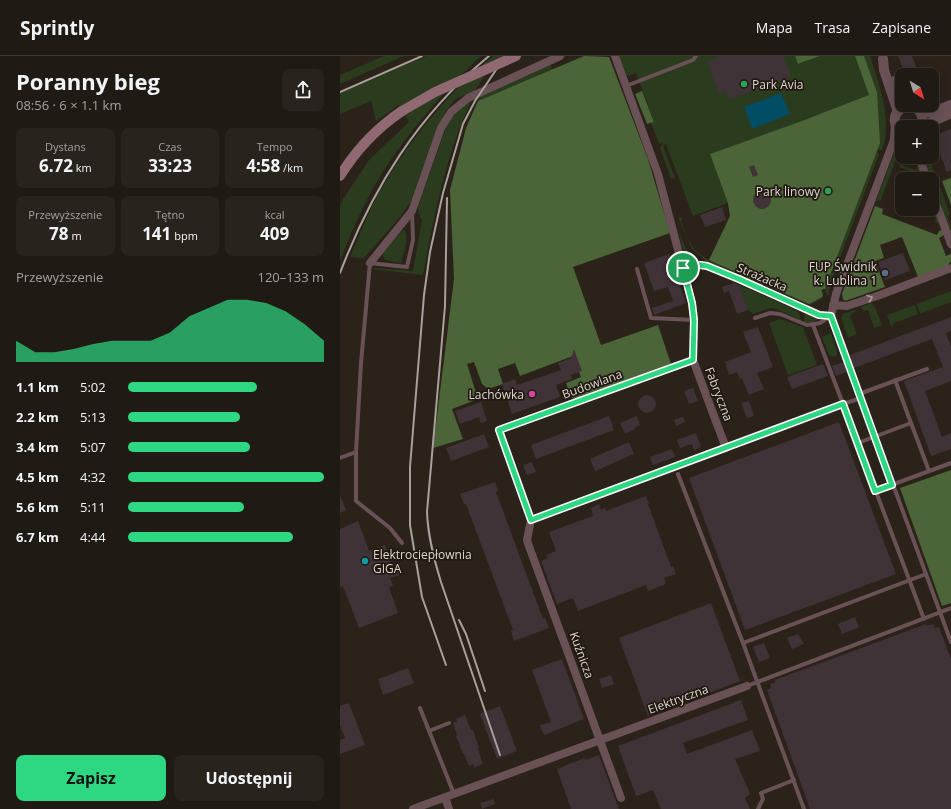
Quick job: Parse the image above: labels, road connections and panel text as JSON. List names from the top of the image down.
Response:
{
  "streets": {
    "street": [
      "Strażacka",
      "Budowlana",
      "Fabryczna",
      "Kuźnicza",
      "Elektryczna"
    ]
  },
  "crossings": [
    ["Strażacka", "Fabryczna"],
    ["Budowlana", "Fabryczna"],
    ["Budowlana", "Kuźnicza"],
    ["Kuźnicza", "Elektryczna"]
  ],
  "places": [
    "Park Avia",
    "Park linowy",
    "FUP Świdnik k. Lublina 1",
    "Lachówka",
    "Elektrociepłownia GIGA"
  ],
  "north": "bottom right",
  "page": {
    "header": "Sprintly",
    "nav": ["Mapa", "Trasa", "Zapisane"],
    "heading": ["Poranny bieg", "08:56 · 6 × 1.1 km"],
    "map_buttons": ["+", "−"],
    "stats": [
      ["Dystans", "6.72 km"],
      ["Czas", "33:23"],
      ["Tempo", "4:58 /km"],
      ["Przewyższenie", "78 m"],
      ["Tętno", "141 bpm"],
      ["kcal", "409"]
    ],
    "chart": ["Przewyższenie", "120–133 m"],
    "list": [
      {
        "name": "1.1 km",
        "note": "5:02"
      },
      {
        "name": "2.2 km",
        "note": "5:13"
      },
      {
        "name": "3.4 km",
        "note": "5:07"
      },
      {
        "name": "4.5 km",
        "note": "4:32"
      },
      {
        "name": "5.6 km",
        "note": "5:11"
      },
      {
        "name": "6.7 km",
        "note": "4:44"
      }
    ],
    "buttons": ["Zapisz", "Udostępnij"]
  }
}
